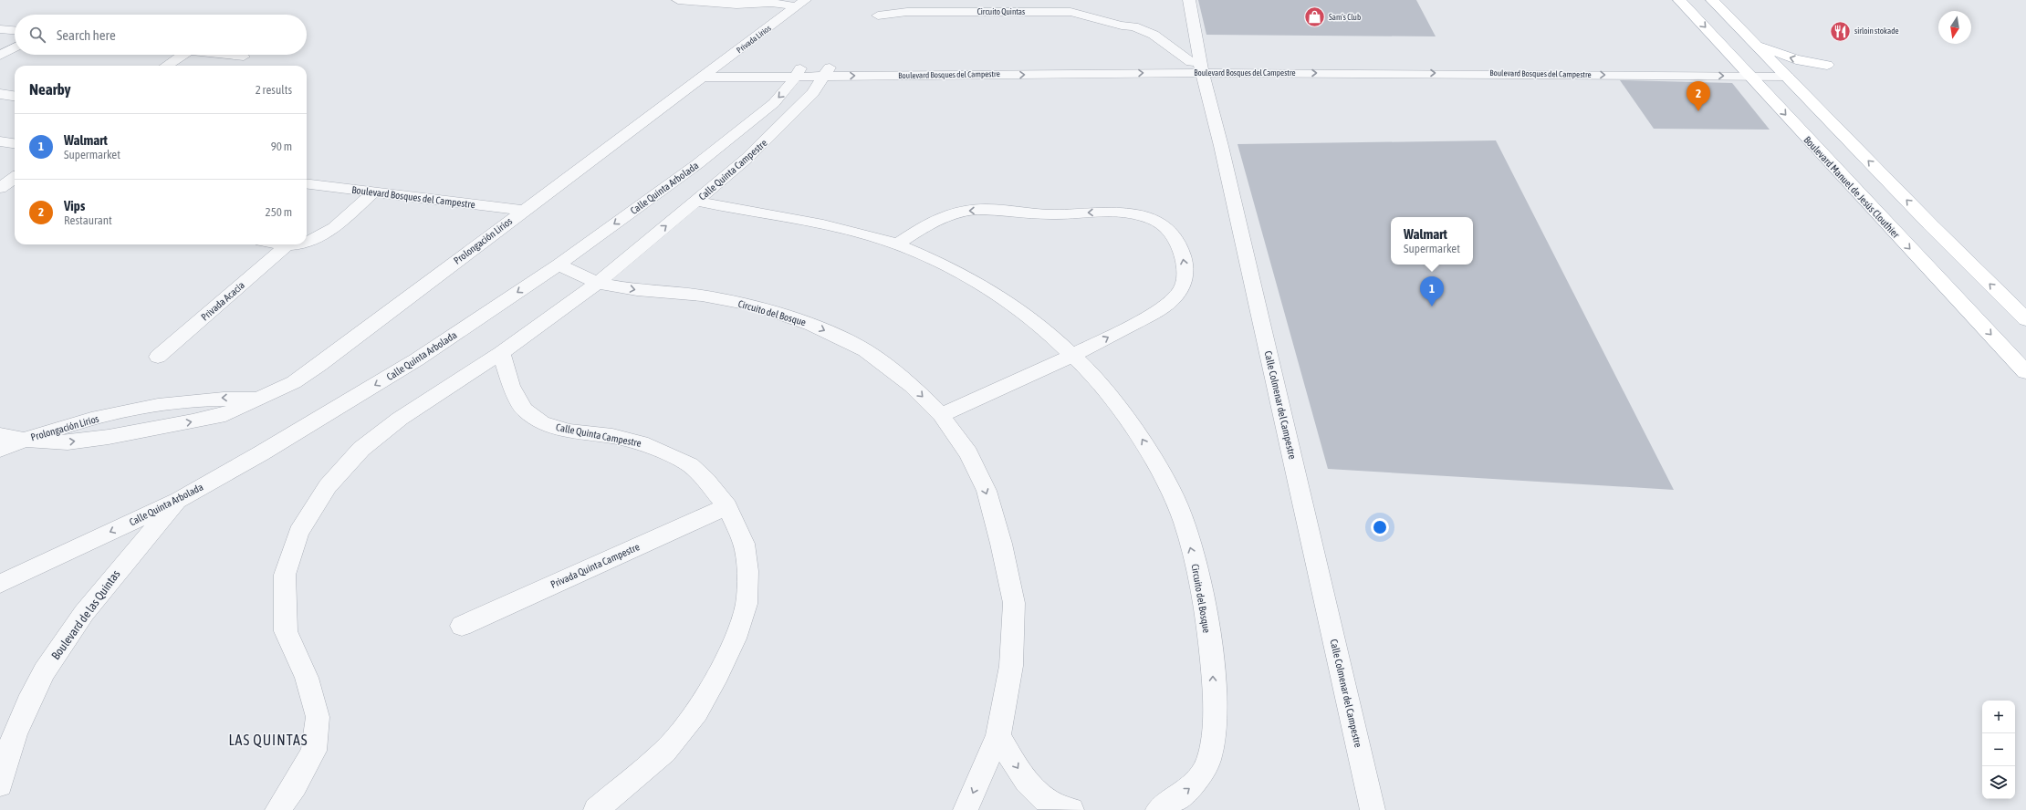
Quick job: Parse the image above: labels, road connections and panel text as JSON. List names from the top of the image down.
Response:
{
  "streets": {
    "main road": ["Boulevard Manuel de Jesús Clouthier"],
    "street": [
      "Circuito Quintas",
      "Privada Lirios",
      "Boulevard Bosques del Campestre",
      "Calle Quinta Campestre",
      "Calle Quinta Arbolada",
      "Prolongación Lirios",
      "Privada Acacia",
      "Circuito del Bosque",
      "Calle Colmenar del Campestre",
      "Privada Quinta Campestre",
      "Boulevard de las Quintas"
    ]
  },
  "crossings": [
    ["Circuito Quintas", "Boulevard Bosques del Campestre"],
    ["Circuito Quintas", "Calle Colmenar del Campestre"],
    ["Privada Lirios", "Boulevard Bosques del Campestre"],
    ["Privada Lirios", "Prolongación Lirios"],
    ["Boulevard Bosques del Campestre", "Calle Quinta Campestre"],
    ["Boulevard Bosques del Campestre", "Boulevard Manuel de Jesús Clouthier"],
    ["Boulevard Bosques del Campestre", "Calle Quinta Arbolada"],
    ["Boulevard Bosques del Campestre", "Prolongación Lirios"],
    ["Boulevard Bosques del Campestre", "Calle Colmenar del Campestre"],
    ["Calle Quinta Campestre", "Circuito del Bosque"],
    ["Calle Quinta Campestre", "Privada Quinta Campestre"],
    ["Calle Quinta Arbolada", "Circuito del Bosque"],
    ["Calle Quinta Arbolada", "Boulevard de las Quintas"]
  ],
  "one_way": ["Calle Quinta Arbolada"],
  "districts": ["LAS QUINTAS"],
  "places": {
    "shop": ["Sam's Club"],
    "restaurant": ["sirloin stokade"]
  },
  "north": "bottom",
  "page": {
    "search": "Search here",
    "heading": ["Nearby", "2 results"],
    "pins": ["2", "1"],
    "list": [
      {
        "mark": "1",
        "name": "Walmart",
        "note": "Supermarket",
        "value": "90 m"
      },
      {
        "mark": "2",
        "name": "Vips",
        "note": "Restaurant",
        "value": "250 m"
      }
    ],
    "popup": ["Walmart", "Supermarket"],
    "map_buttons": ["+", "−"]
  }
}
